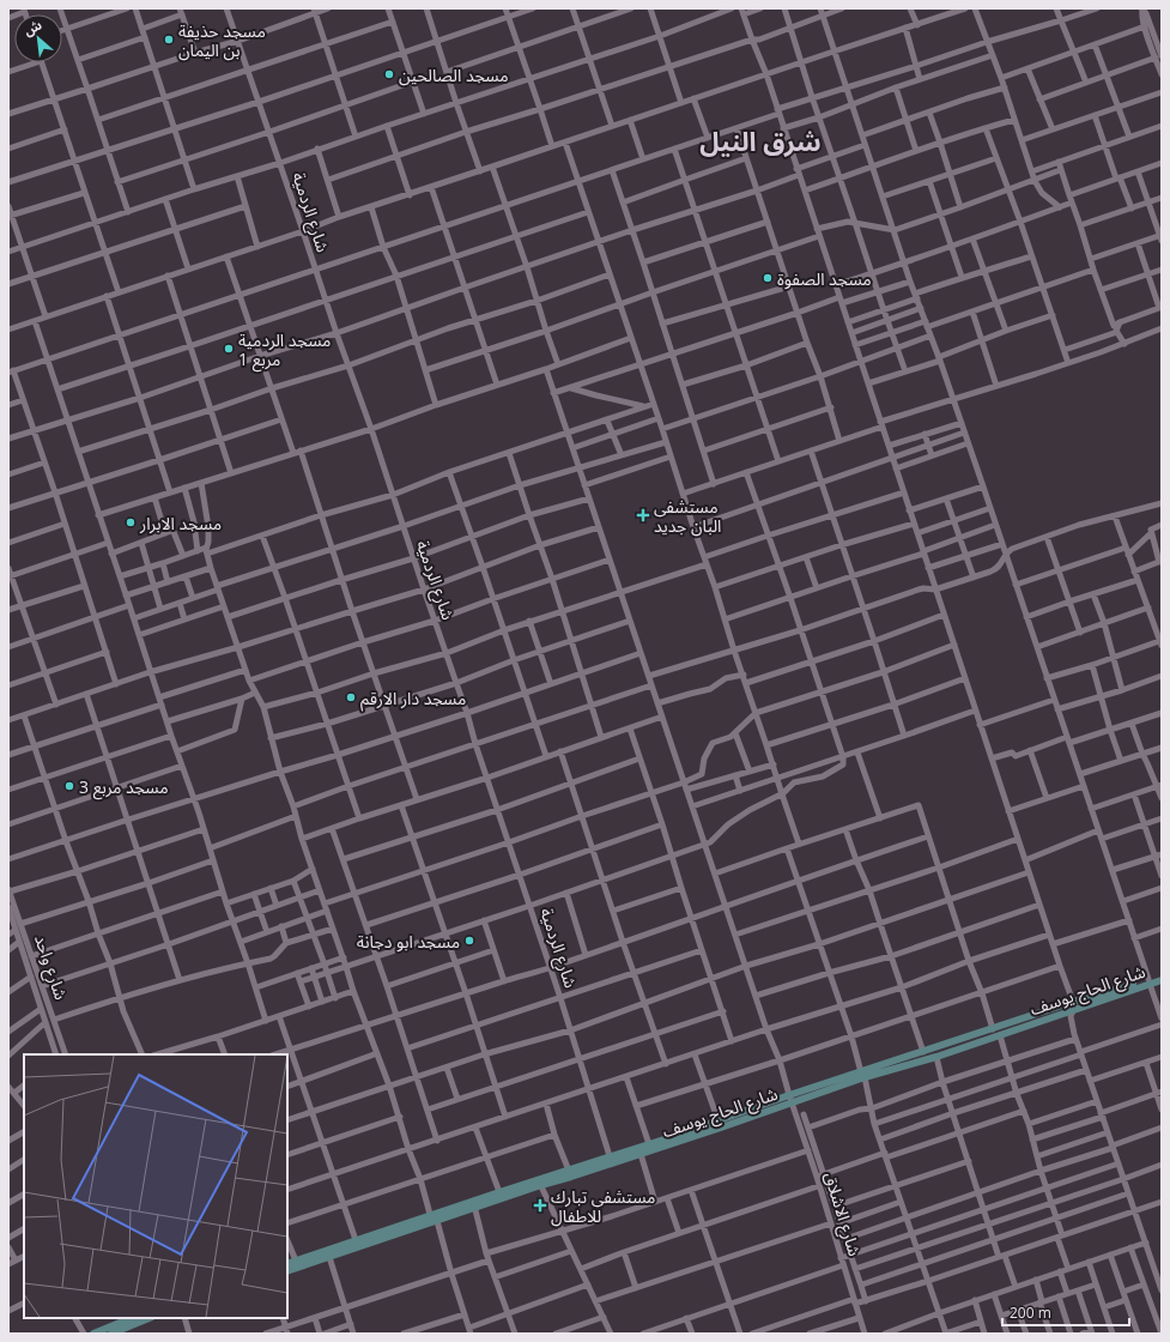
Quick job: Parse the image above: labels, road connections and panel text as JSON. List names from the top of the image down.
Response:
{
  "streets": {
    "main road": ["شارع الحاج يوسف"],
    "street": ["شارع الردمية", "شارع واحد", "شارع الاشلاق"]
  },
  "crossings": [
    ["شارع الردمية", "شارع الحاج يوسف"],
    ["شارع الحاج يوسف", "شارع الاشلاق"]
  ],
  "districts": ["شرق النيل"],
  "places": {
    "other": [
      "مسجد حذيفة بن اليمان",
      "مسجد الصالحين",
      "مسجد الصفوة",
      "مسجد الردمية مربع 1",
      "مسجد الابرار",
      "مسجد دار الارقم",
      "مسجد مربع 3",
      "مسجد ابو دجانة"
    ],
    "health": ["مستشفى البان جديد", "مستشفى تبارك للاطفال"]
  },
  "scale_bar": "200 m",
  "north": "top left"
}
